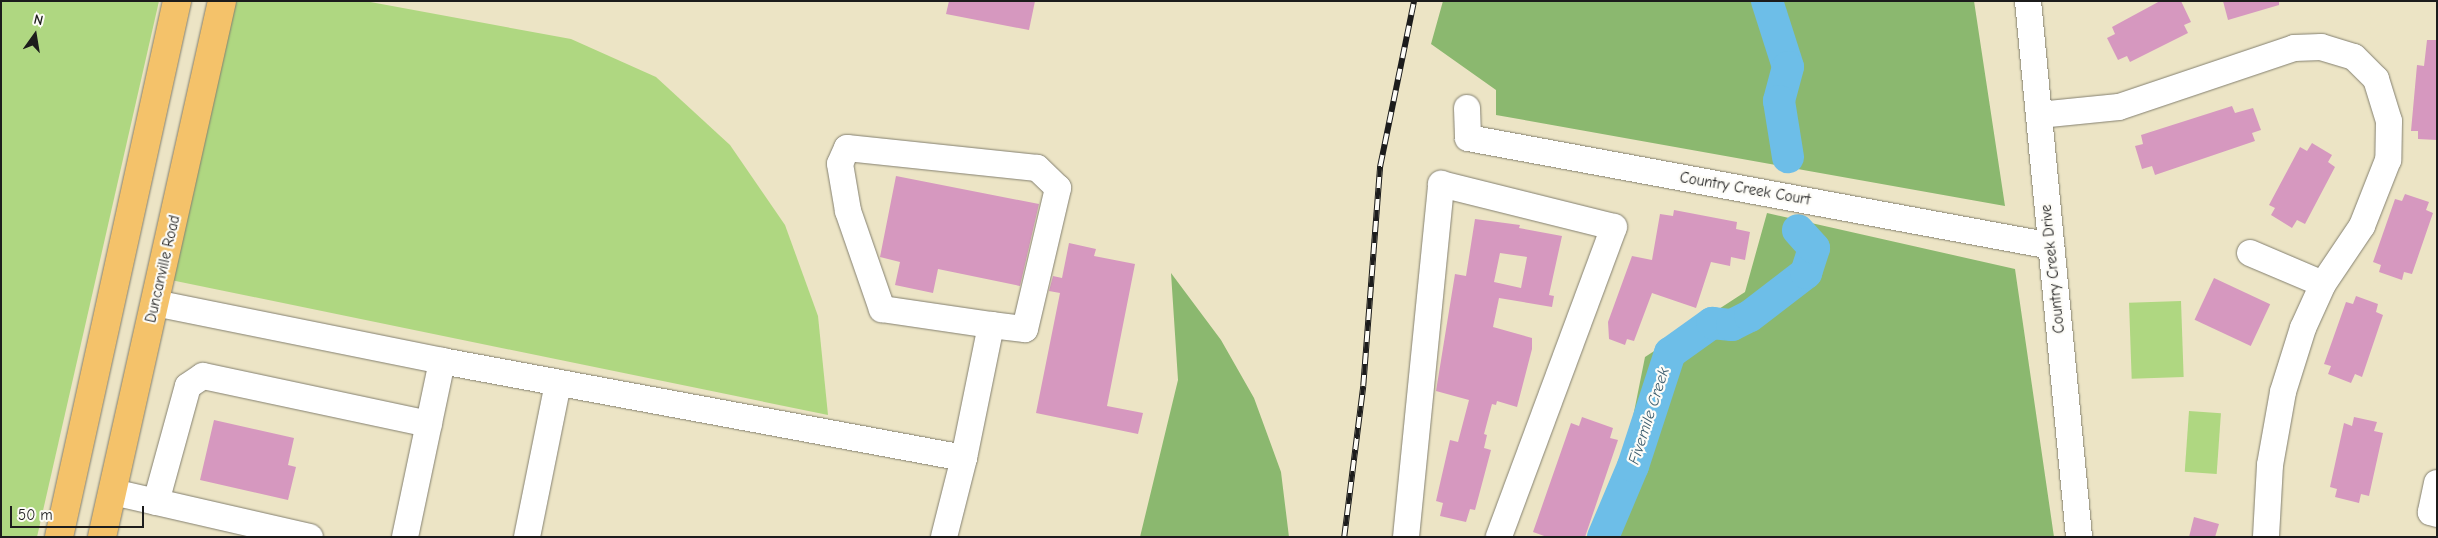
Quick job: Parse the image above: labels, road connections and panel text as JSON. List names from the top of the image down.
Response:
{
  "streets": {
    "main road": ["Duncanville Road"],
    "street": ["Country Creek Court", "Country Creek Drive"]
  },
  "crossings": [
    ["Country Creek Court", "Country Creek Drive"]
  ],
  "water": ["Fivemile Creek"],
  "scale_bar": "50 m",
  "north": "top"
}
